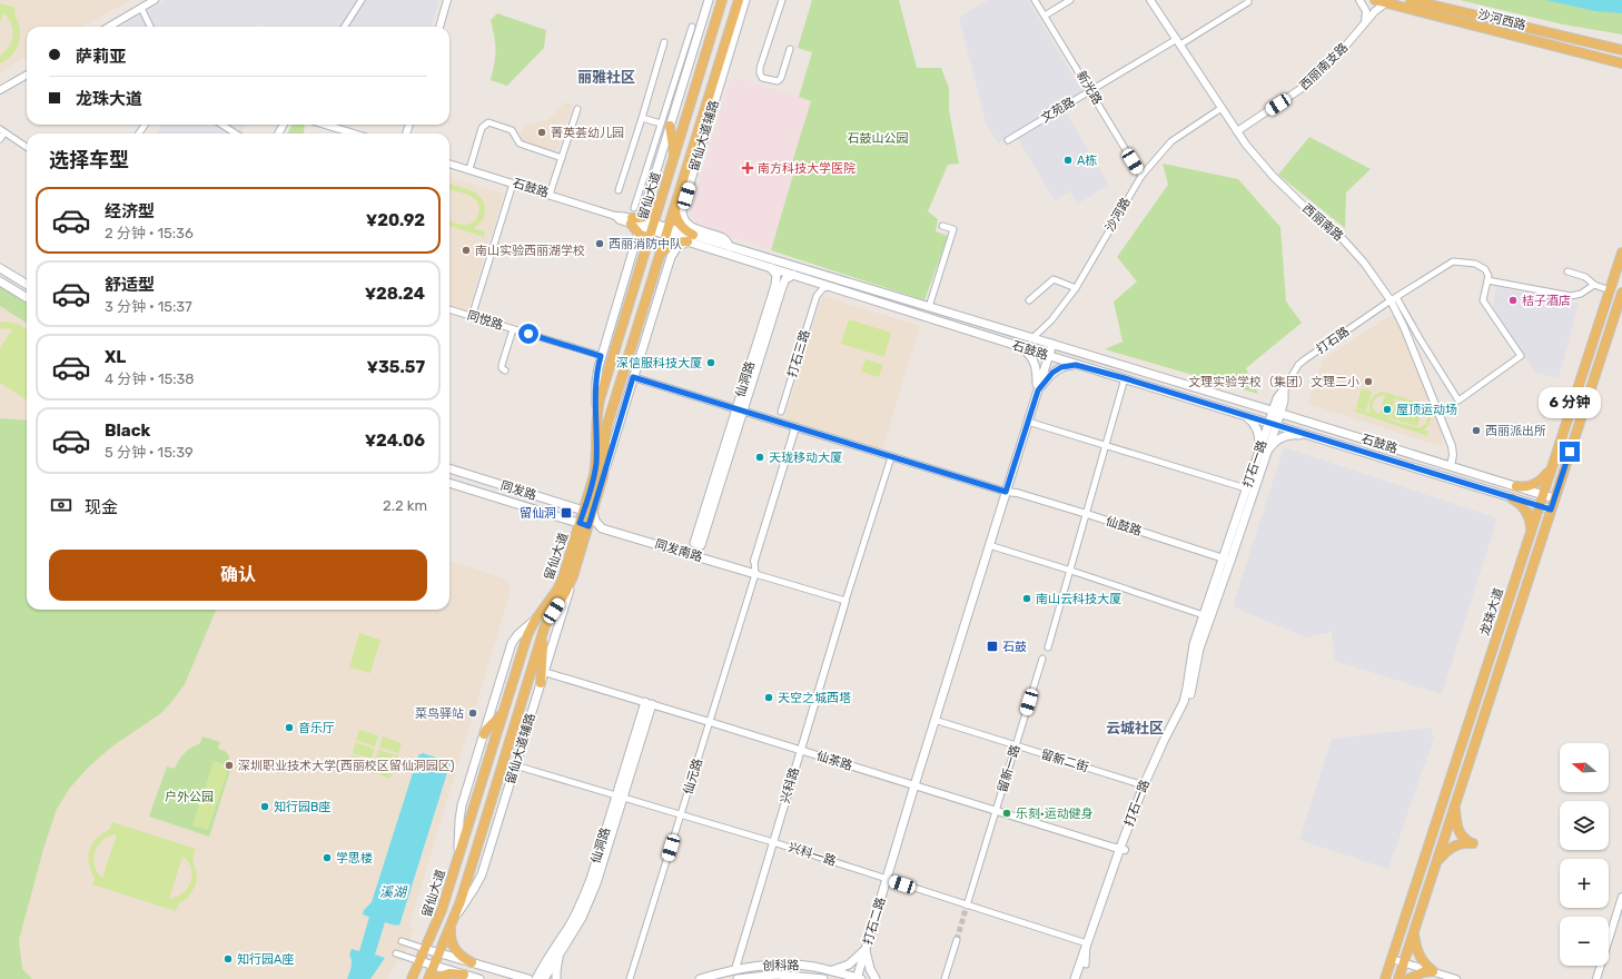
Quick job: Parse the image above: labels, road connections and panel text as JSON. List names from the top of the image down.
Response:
{
  "streets": {
    "main road": [
      "沙河西路",
      "留仙大道辅路",
      "石鼓路",
      "留仙大道",
      "仙洞路",
      "打石一路",
      "同发路",
      "同发南路",
      "龙珠大道",
      "打石二路",
      "创科路"
    ],
    "street": [
      "西丽南支路",
      "新光路",
      "文苑路",
      "沙河路",
      "西丽南路",
      "同悦路",
      "打石路",
      "打石三路",
      "仙鼓路",
      "仙茶路",
      "留新二街",
      "留新一路",
      "仙元路",
      "兴科路",
      "兴科一路"
    ]
  },
  "crossings": [
    ["沙河西路", "西丽南支路"],
    ["西丽南支路", "西丽南路"],
    ["新光路", "文苑路"],
    ["新光路", "沙河路"],
    ["文苑路", "西丽南路"],
    ["留仙大道辅路", "石鼓路"],
    ["留仙大道辅路", "留仙大道"],
    ["留仙大道辅路", "仙茶路"],
    ["留仙大道辅路", "兴科一路"],
    ["石鼓路", "留仙大道"],
    ["石鼓路", "沙河路"],
    ["石鼓路", "西丽南路"],
    ["石鼓路", "仙洞路"],
    ["石鼓路", "打石一路"],
    ["石鼓路", "龙珠大道"],
    ["留仙大道", "同发路"],
    ["沙河路", "西丽南路"],
    ["西丽南路", "打石路"],
    ["打石路", "打石一路"],
    ["仙洞路", "仙鼓路"],
    ["仙洞路", "仙茶路"],
    ["仙洞路", "兴科一路"],
    ["打石一路", "仙鼓路"],
    ["打石一路", "仙茶路"],
    ["打石一路", "留新二街"],
    ["打石一路", "兴科一路"],
    ["仙鼓路", "打石二路"],
    ["同发南路", "仙元路"],
    ["仙茶路", "留新一路"],
    ["仙茶路", "仙元路"],
    ["仙茶路", "兴科路"],
    ["仙茶路", "打石二路"],
    ["留新二街", "留新一路"],
    ["留新二街", "打石二路"],
    ["留新一路", "兴科一路"],
    ["仙元路", "兴科一路"],
    ["兴科路", "兴科一路"],
    ["兴科路", "创科路"],
    ["兴科一路", "打石二路"],
    ["打石二路", "创科路"]
  ],
  "districts": ["丽雅社区", "云城社区"],
  "water": ["溪湖"],
  "parks": ["石鼓山公园", "户外公园"],
  "places": {
    "other": [
      "菁英荟幼儿园",
      "A栋",
      "西丽消防中队",
      "南山实验西丽湖学校",
      "桔子酒店",
      "深信服科技大厦",
      "文理实验学校（集团）文理二小",
      "屋顶运动场",
      "西丽派出所",
      "天珑移动大厦",
      "南山云科技大厦",
      "天空之城西塔",
      "菜鸟驿站",
      "音乐厅",
      "深圳职业技术大学(西丽校区留仙洞园区)",
      "知行园B座",
      "乐刻·运动健身",
      "学思楼",
      "知行园A座"
    ],
    "health": ["南方科技大学医院"],
    "transit": ["留仙洞", "石鼓"]
  },
  "north": "left",
  "page": {
    "banner": ["萨莉亚", "龙珠大道"],
    "heading": "选择车型",
    "list": [
      {
        "name": "经济型",
        "note": "2 分钟 · 15:36",
        "value": "¥20.92"
      },
      {
        "name": "舒适型",
        "note": "3 分钟 · 15:37",
        "value": "¥28.24"
      },
      {
        "name": "XL",
        "note": "4 分钟 · 15:38",
        "value": "¥35.57"
      },
      {
        "name": "Black",
        "note": "5 分钟 · 15:39",
        "value": "¥24.06"
      }
    ],
    "bubble": "6 分钟",
    "pay": ["现金", "2.2 km"],
    "buttons": "确认",
    "map_buttons": ["+", "−"]
  }
}
